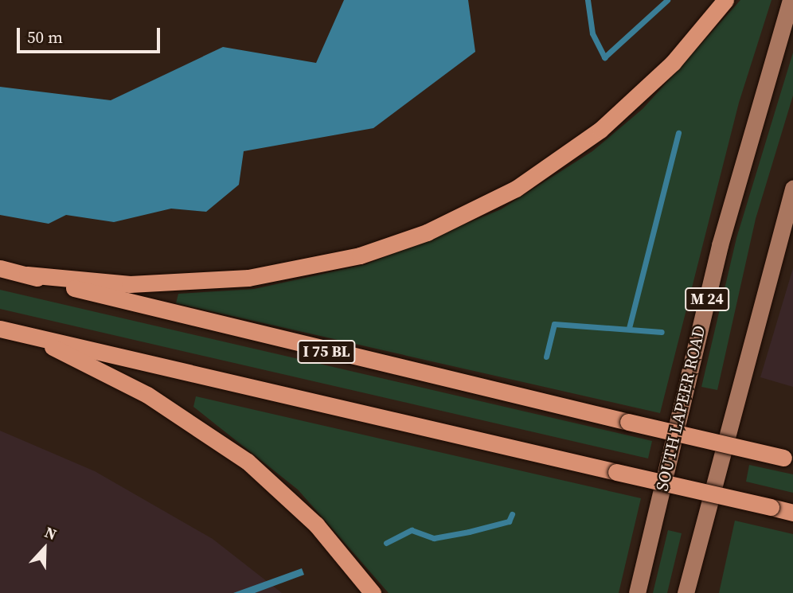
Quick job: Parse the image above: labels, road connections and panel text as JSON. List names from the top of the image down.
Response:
{
  "streets": {
    "highway": ["I 75 BL"],
    "main road": ["M 24", "SOUTH LAPEER ROAD"]
  },
  "scale_bar": "50 m",
  "north": "top"
}
